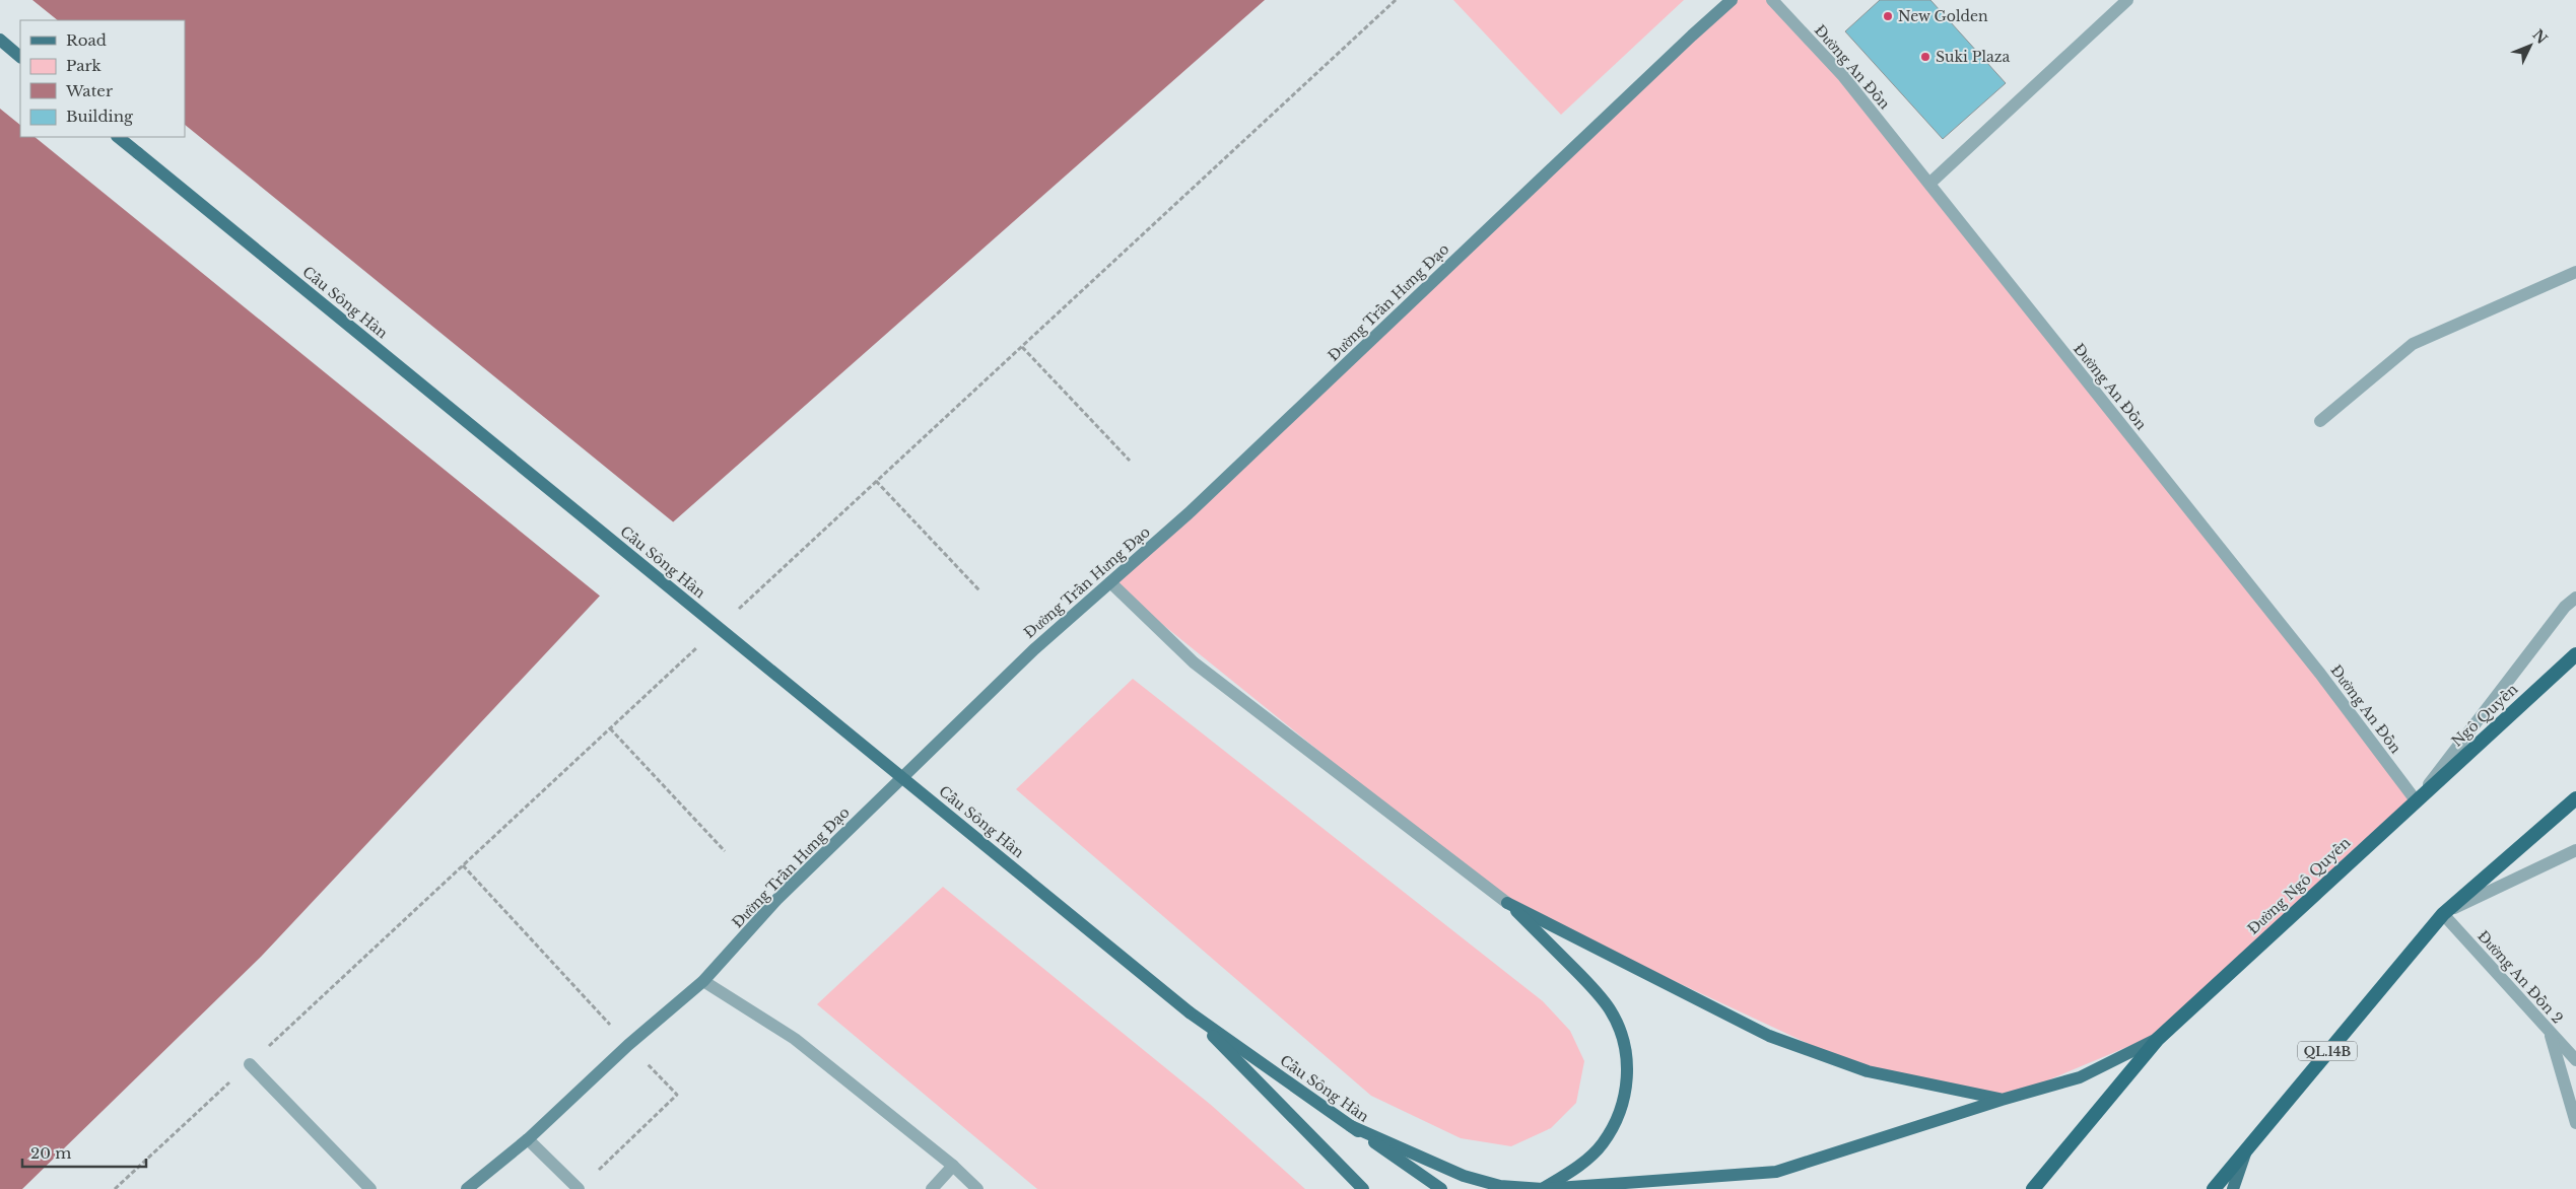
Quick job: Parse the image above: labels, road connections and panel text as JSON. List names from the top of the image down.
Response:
{
  "streets": {
    "highway": ["Ngô Quyền", "Đường Ngô Quyền", "QL.14B"],
    "main road": ["Cầu Sông Hàn", "Đường Trần Hưng Đạo"],
    "street": ["Đường An Đồn", "Đường An Đồn 2"]
  },
  "crossings": [
    ["Đường An Đồn", "Ngô Quyền"],
    ["Đường An Đồn", "Đường Ngô Quyền"],
    ["Ngô Quyền", "Đường Ngô Quyền"],
    ["Đường An Đồn 2", "QL.14B"]
  ],
  "places": ["New Golden", "Suki Plaza"],
  "legend": [
    "Road",
    "Park",
    "Water",
    "Building"
  ],
  "scale_bar": "20 m",
  "north": "top right"
}
